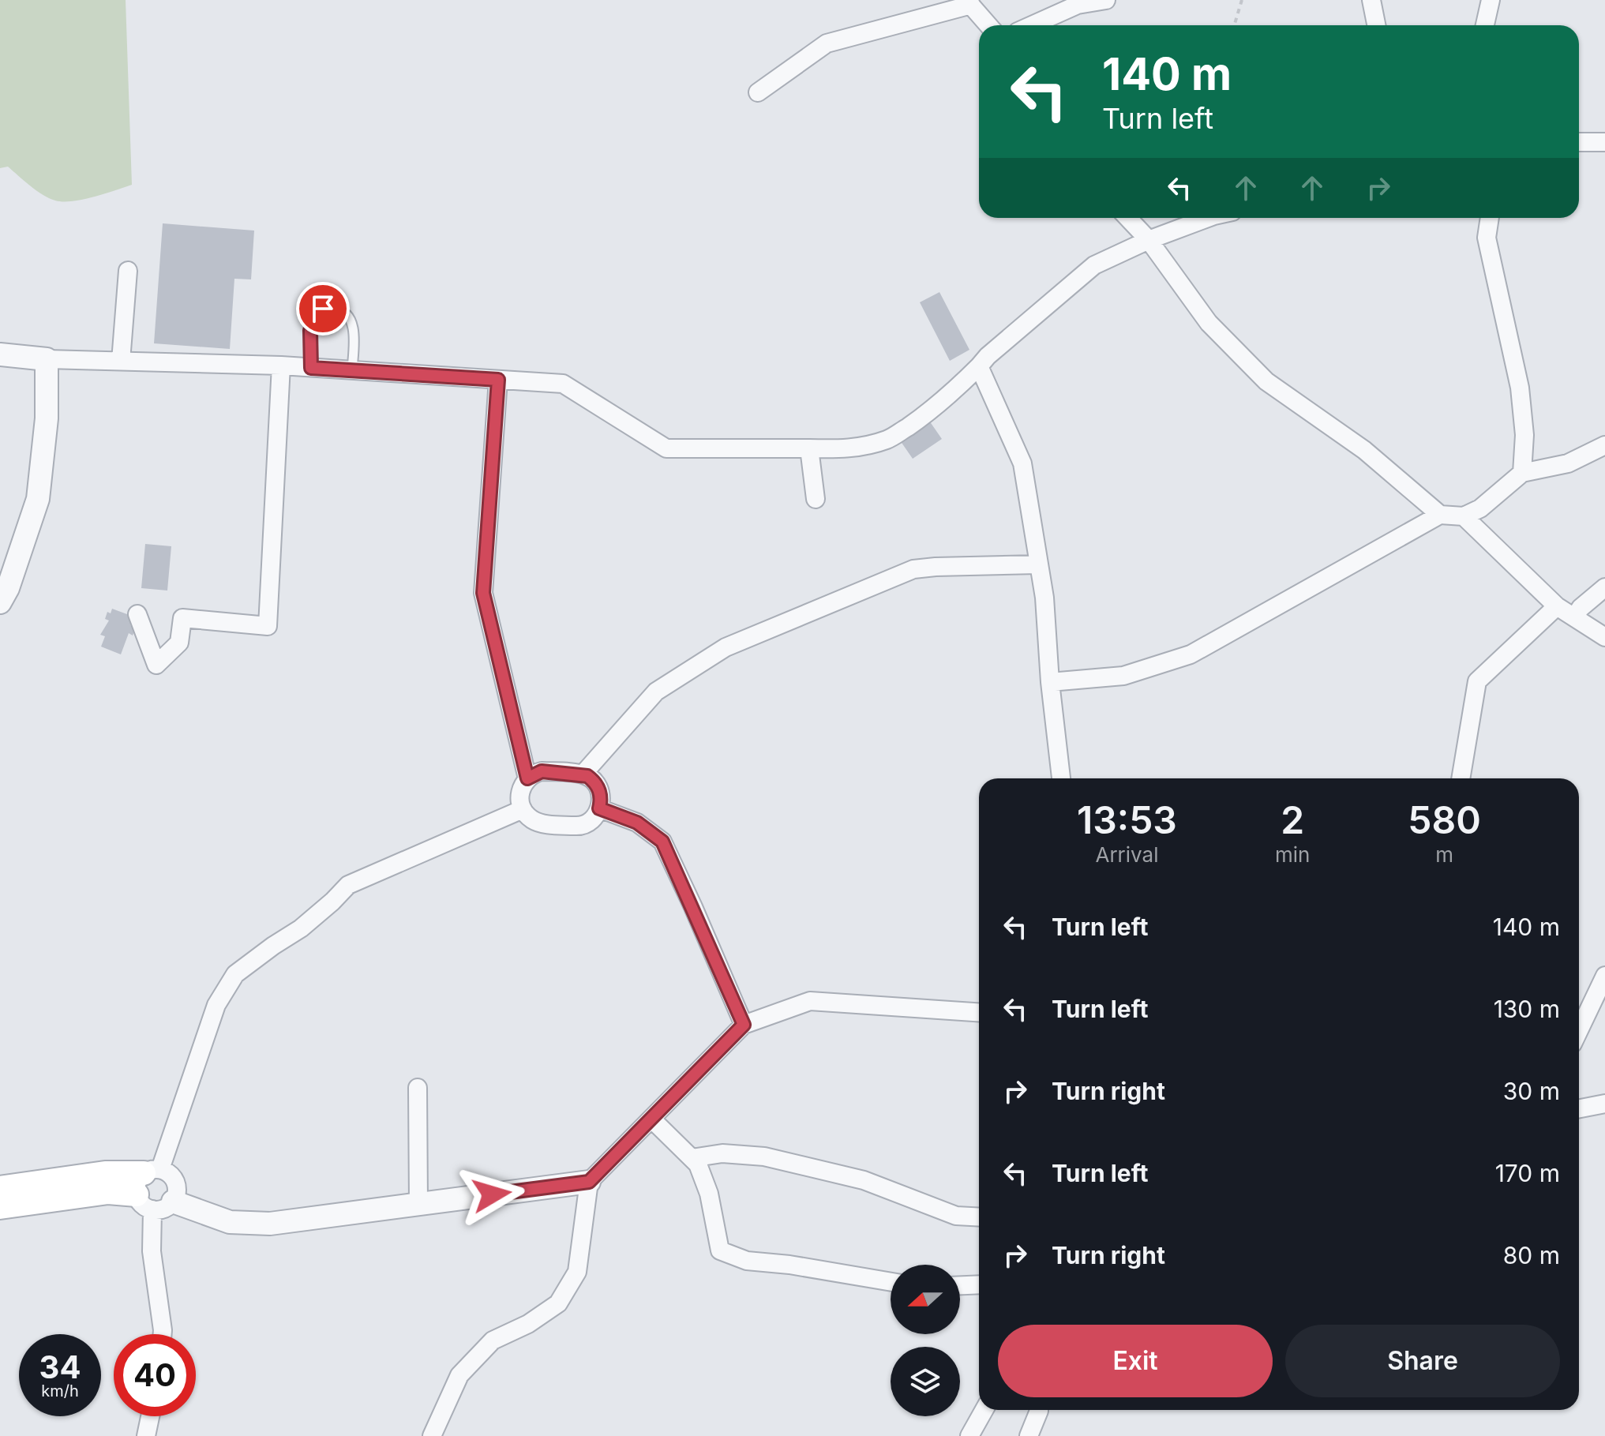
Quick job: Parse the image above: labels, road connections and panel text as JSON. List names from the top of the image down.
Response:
{
  "north": "left",
  "page": {
    "turn": ["140 m", "Turn left"],
    "eta": [
      "13:53",
      "Arrival",
      "2",
      "min",
      "580",
      "m"
    ],
    "list": [
      {
        "name": "Turn left",
        "value": "140 m"
      },
      {
        "name": "Turn left",
        "value": "130 m"
      },
      {
        "name": "Turn right",
        "value": "30 m"
      },
      {
        "name": "Turn left",
        "value": "170 m"
      },
      {
        "name": "Turn right",
        "value": "80 m"
      }
    ],
    "buttons": ["Exit", "Share"],
    "speed": "34 km/h",
    "limit": "40"
  }
}
